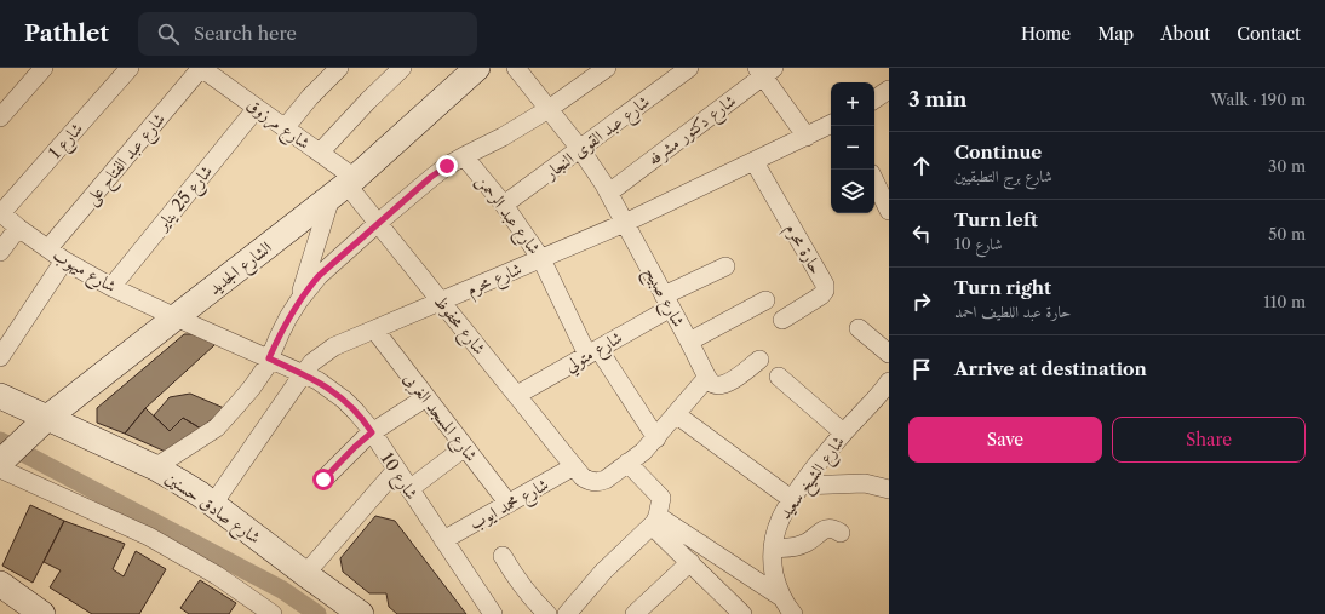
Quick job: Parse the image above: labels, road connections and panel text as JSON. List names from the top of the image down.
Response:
{
  "streets": {
    "main road": ["الشارع الجديد", "شارع صادق حسنين"],
    "street": [
      "شارع مرزوق",
      "شارع دكتور مشرفه",
      "شارع عبد القوى النجار",
      "شارع 1",
      "شارع عبد الفتاح على",
      "شارع 25 يناير",
      "شارع عبد الرحمن",
      "حارة محرم",
      "شارع ميهوب",
      "شارع محرم",
      "شارع صبيح",
      "شارع محفوظ",
      "شارع متولي",
      "شارع المسجد الغربى",
      "شارع 10",
      "شارع الشيخ سعيد",
      "شارع محمد ايوب"
    ]
  },
  "crossings": [
    ["شارع مرزوق", "شارع عبد الفتاح على"],
    ["شارع مرزوق", "شارع 25 يناير"],
    ["شارع مرزوق", "الشارع الجديد"],
    ["شارع مرزوق", "شارع محفوظ"],
    ["شارع دكتور مشرفه", "شارع صبيح"],
    ["شارع عبد القوى النجار", "شارع عبد الرحمن"],
    ["شارع عبد القوى النجار", "شارع صبيح"],
    ["شارع 1", "شارع ميهوب"],
    ["شارع عبد الفتاح على", "شارع ميهوب"],
    ["شارع 25 يناير", "شارع ميهوب"],
    ["شارع عبد الرحمن", "شارع محرم"],
    ["شارع عبد الرحمن", "شارع متولي"],
    ["حارة محرم", "شارع محرم"],
    ["الشارع الجديد", "شارع ميهوب"],
    ["الشارع الجديد", "شارع محفوظ"],
    ["الشارع الجديد", "شارع 10"],
    ["الشارع الجديد", "شارع صادق حسنين"],
    ["شارع ميهوب", "شارع 10"],
    ["شارع محرم", "شارع صبيح"],
    ["شارع محرم", "شارع محفوظ"],
    ["شارع محرم", "شارع المسجد الغربى"],
    ["شارع محرم", "شارع 10"],
    ["شارع محرم", "شارع صادق حسنين"],
    ["شارع صبيح", "شارع متولي"],
    ["شارع محفوظ", "شارع متولي"],
    ["شارع محفوظ", "شارع محمد ايوب"],
    ["شارع المسجد الغربى", "شارع محمد ايوب"],
    ["شارع 10", "شارع محمد ايوب"]
  ],
  "page": {
    "header": "Pathlet",
    "search": "Search here",
    "nav": [
      "Home",
      "Map",
      "About",
      "Contact"
    ],
    "heading": ["3 min", "Walk · 190 m"],
    "map_buttons": ["+", "−"],
    "list": [
      ["Continue", "شارع برج التطبقيين", "30 m"],
      ["Turn left", "شارع 10", "50 m"],
      ["Turn right", "حارة عبد اللطيف احمد", "110 m"],
      "Arrive at destination"
    ],
    "buttons": ["Save", "Share"]
  }
}
